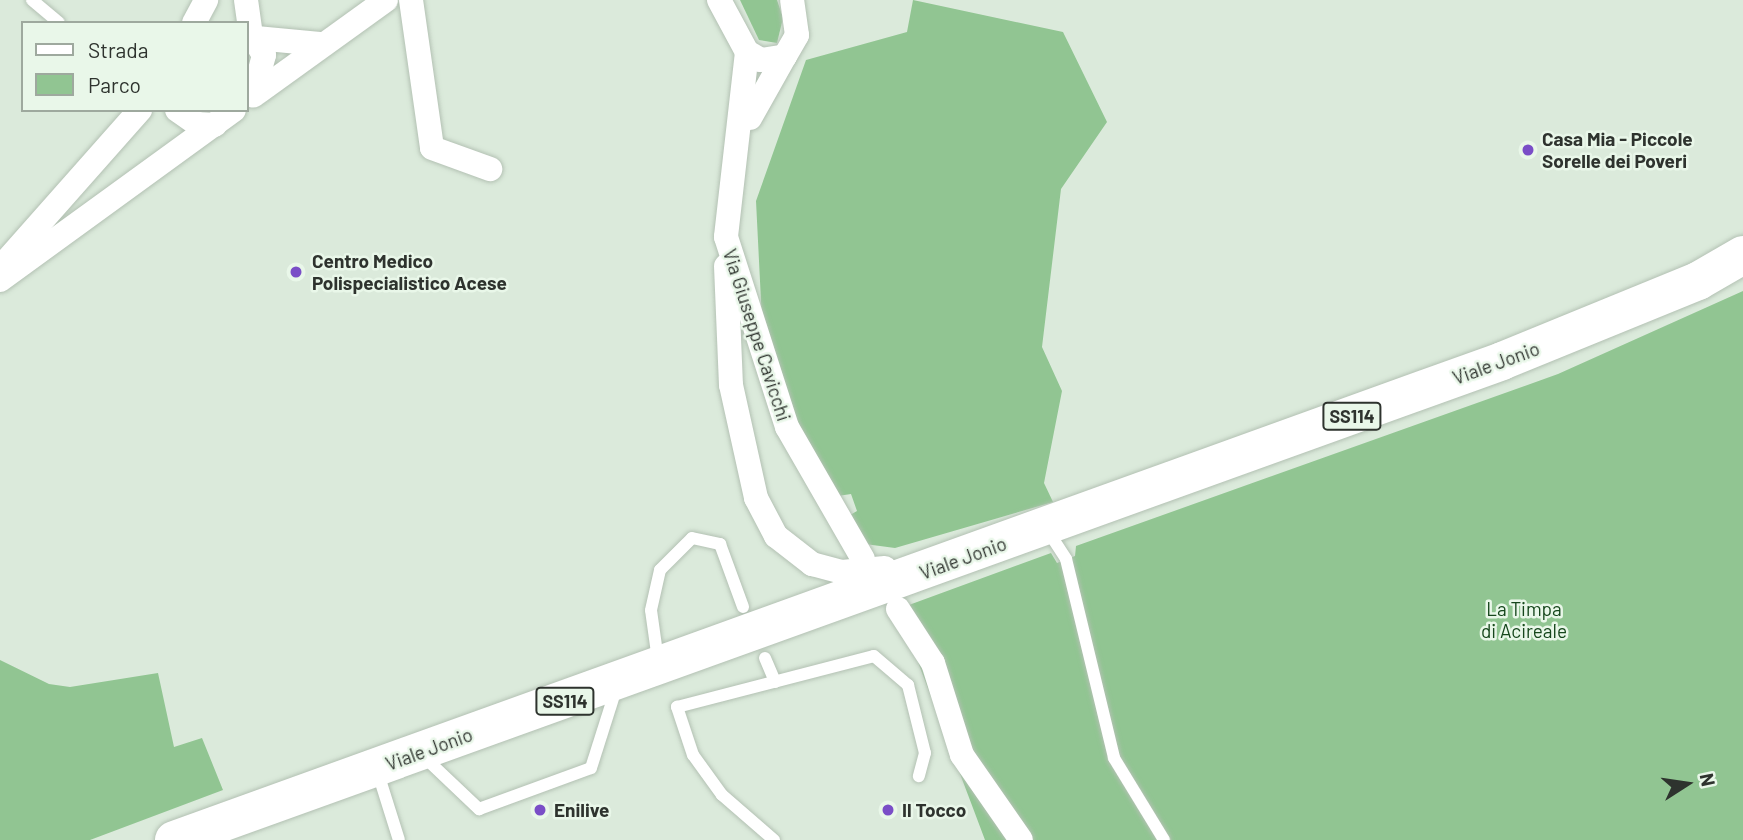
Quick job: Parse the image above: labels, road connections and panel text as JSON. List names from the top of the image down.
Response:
{
  "streets": {
    "main road": ["Viale Jonio", "SS114"],
    "street": ["Via Giuseppe Cavicchi"]
  },
  "parks": ["La Timpa di Acireale"],
  "places": [
    "Casa Mia - Piccole Sorelle dei Poveri",
    "Centro Medico Polispecialistico Acese",
    "Enilive",
    "Il Tocco"
  ],
  "legend": ["Strada", "Parco"],
  "north": "right"
}
